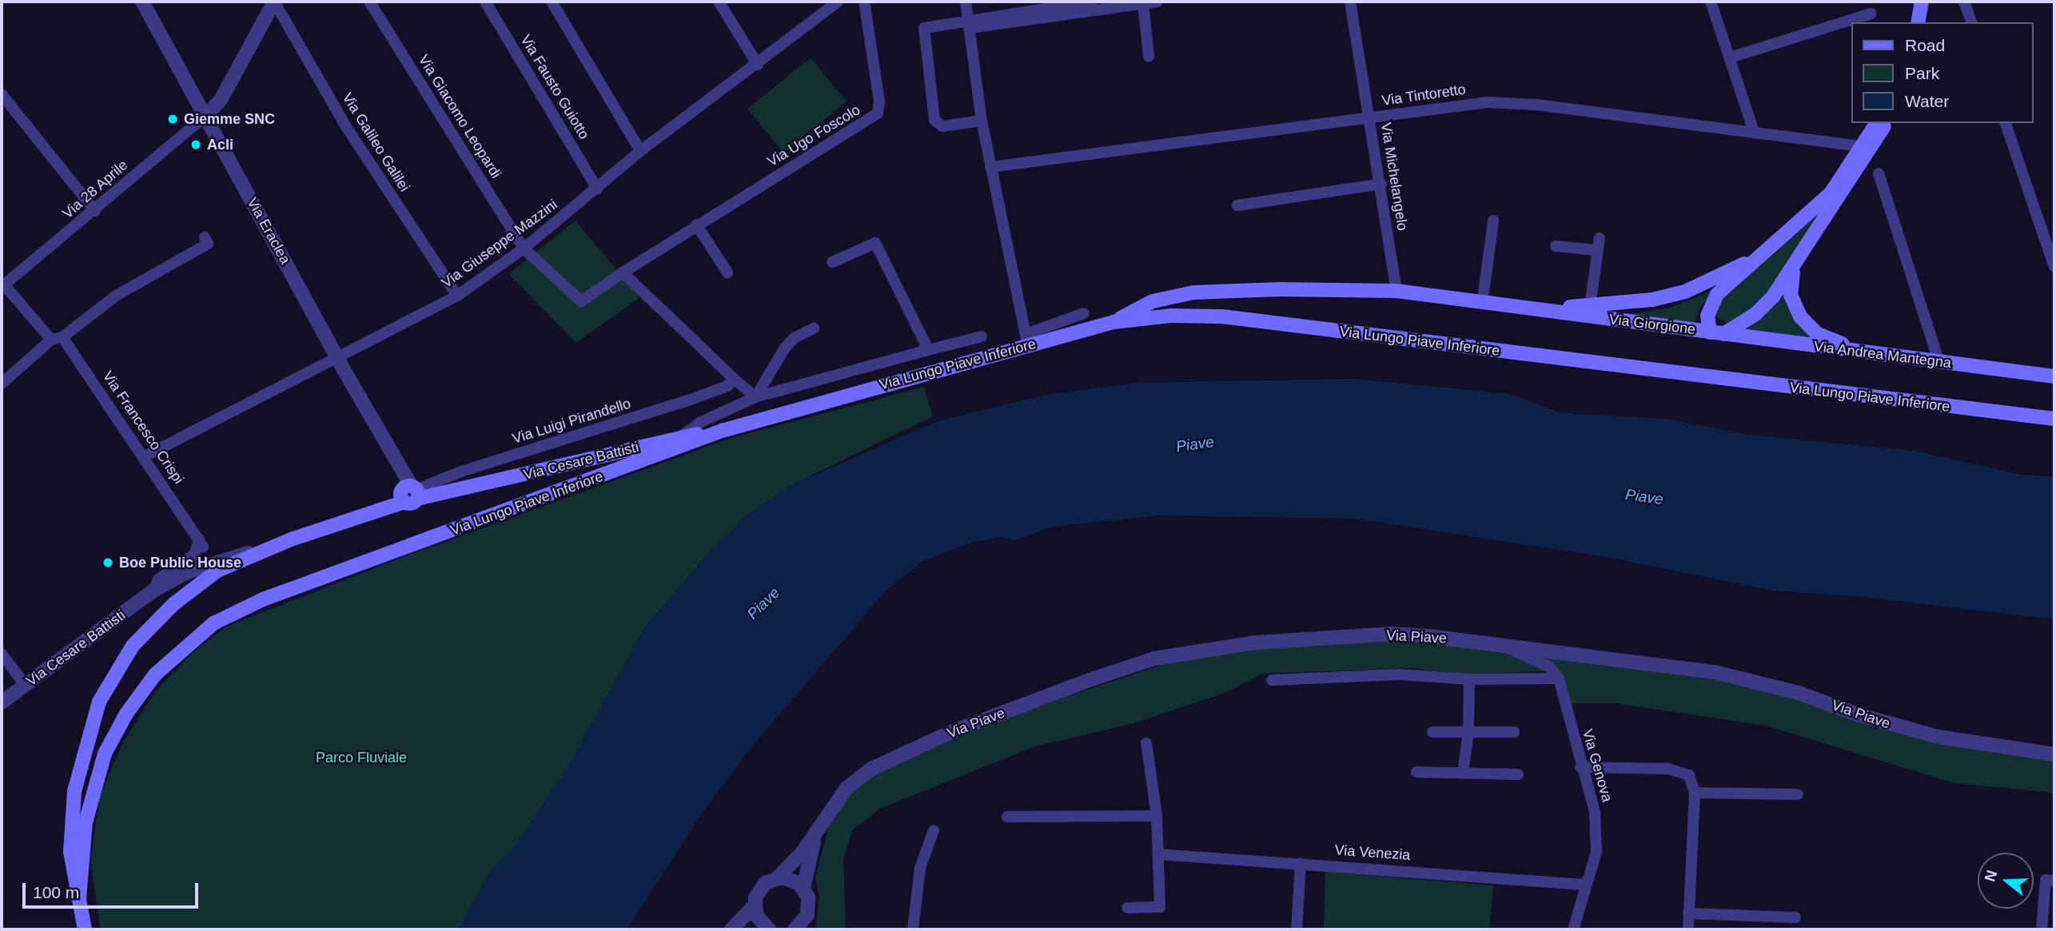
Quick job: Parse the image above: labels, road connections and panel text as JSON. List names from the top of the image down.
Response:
{
  "streets": {
    "main road": [
      "Via Giorgione",
      "Via Lungo Piave Inferiore",
      "Via Andrea Mantegna",
      "Via Cesare Battisti"
    ],
    "street": [
      "Via Fausto Guiotto",
      "Via Tintoretto",
      "Via Giacomo Leopardi",
      "Via Ugo Foscolo",
      "Via Galileo Galilei",
      "Via Michelangelo",
      "Via 28 Aprile",
      "Via Eraclea",
      "Via Giuseppe Mazzini",
      "Via Luigi Pirandello",
      "Via Francesco Crispi",
      "Via Piave",
      "Via Genova",
      "Via Venezia"
    ]
  },
  "crossings": [
    ["Via Fausto Guiotto", "Via Giuseppe Mazzini"],
    ["Via Tintoretto", "Via Michelangelo"],
    ["Via Tintoretto", "Via Giorgione"],
    ["Via Giacomo Leopardi", "Via Giuseppe Mazzini"],
    ["Via Galileo Galilei", "Via Giuseppe Mazzini"],
    ["Via Michelangelo", "Via Giorgione"],
    ["Via 28 Aprile", "Via Eraclea"],
    ["Via 28 Aprile", "Via Francesco Crispi"],
    ["Via Eraclea", "Via Giuseppe Mazzini"],
    ["Via Eraclea", "Via Luigi Pirandello"],
    ["Via Eraclea", "Via Cesare Battisti"],
    ["Via Giuseppe Mazzini", "Via Francesco Crispi"],
    ["Via Giorgione", "Via Lungo Piave Inferiore"],
    ["Via Giorgione", "Via Andrea Mantegna"],
    ["Via Lungo Piave Inferiore", "Via Cesare Battisti"],
    ["Via Luigi Pirandello", "Via Cesare Battisti"],
    ["Via Francesco Crispi", "Via Cesare Battisti"],
    ["Via Genova", "Via Venezia"]
  ],
  "water": ["Piave"],
  "parks": ["Parco Fluviale"],
  "places": ["Giemme SNC", "Acli", "Boe Public House"],
  "legend": ["Road", "Park", "Water"],
  "scale_bar": "100 m",
  "north": "left"
}
